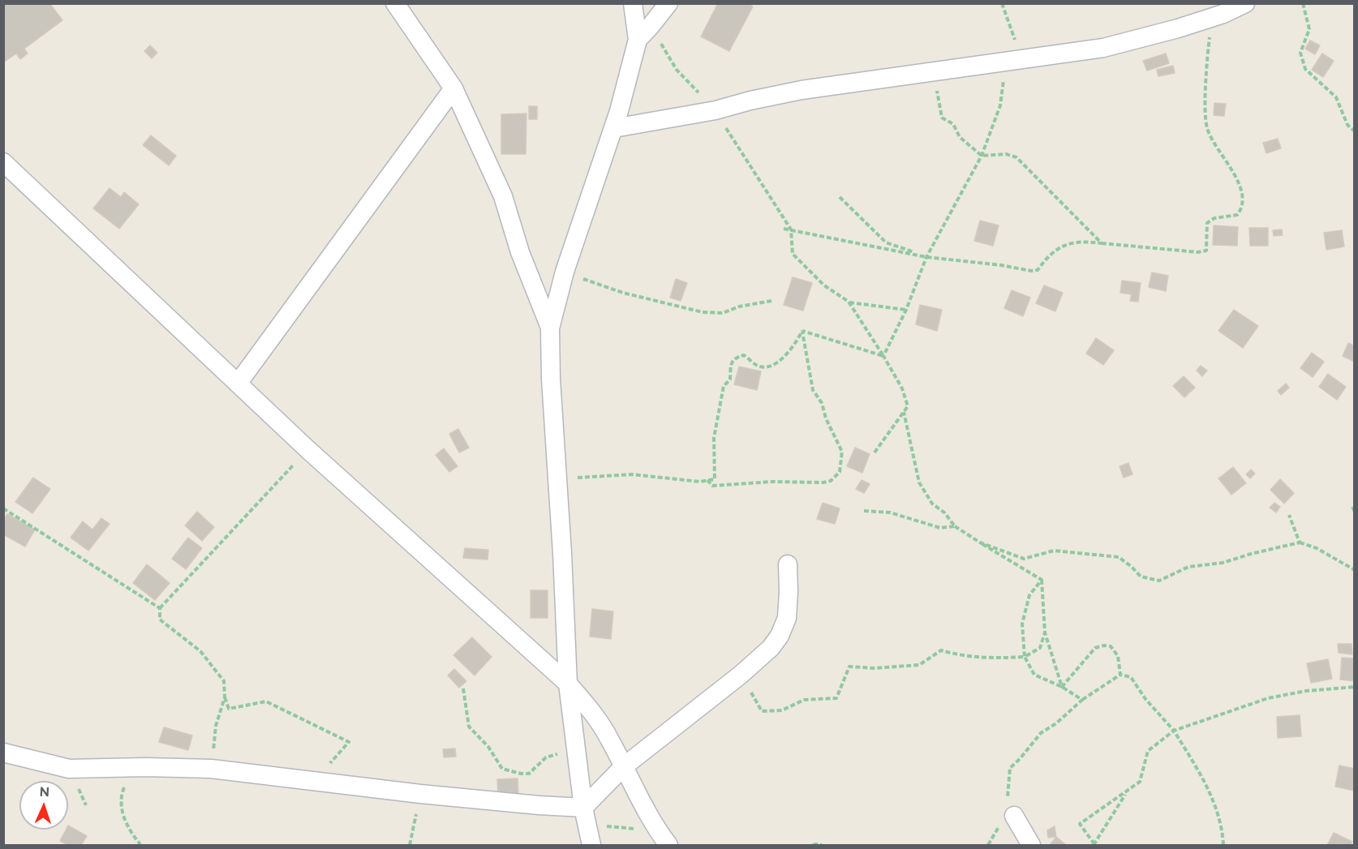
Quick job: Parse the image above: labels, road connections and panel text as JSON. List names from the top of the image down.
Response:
{
  "north": "top"
}
